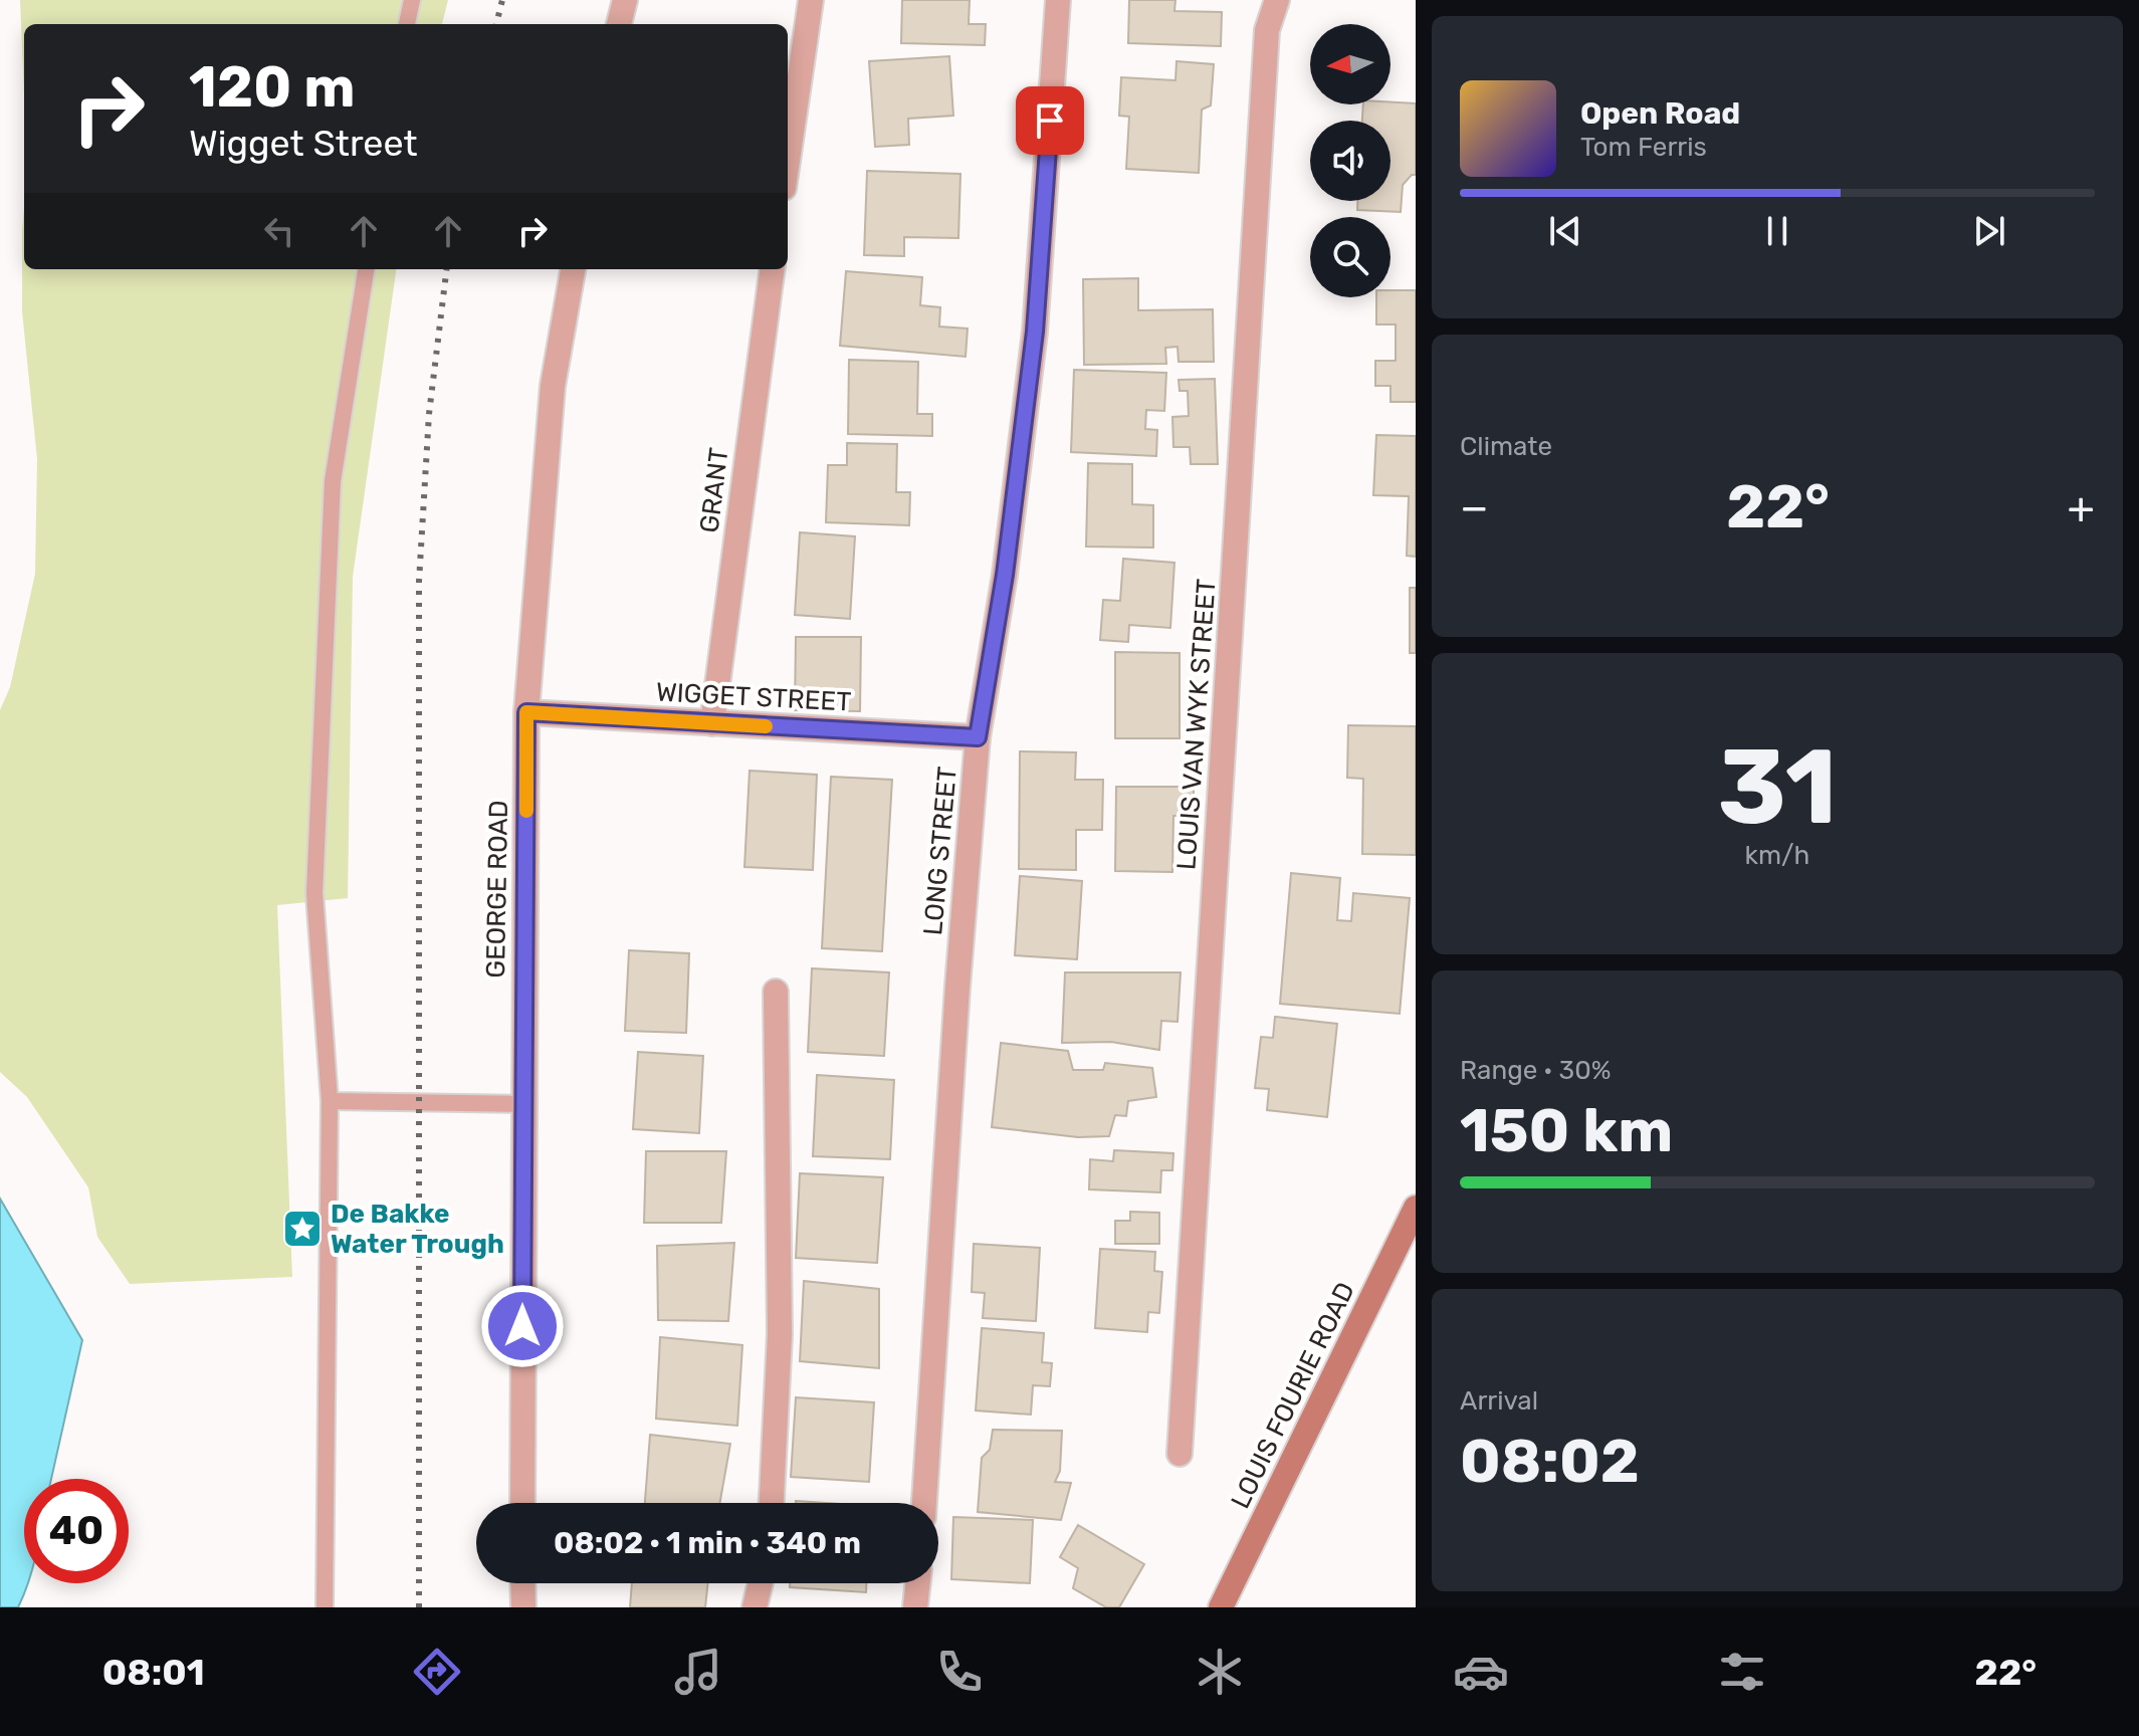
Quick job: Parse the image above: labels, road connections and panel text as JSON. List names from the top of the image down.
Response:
{
  "streets": {
    "main road": ["LOUIS FOURIE ROAD"],
    "street": [
      "GRANT",
      "WIGGET STREET",
      "LOUIS VAN WYK STREET",
      "LONG STREET",
      "GEORGE ROAD"
    ]
  },
  "crossings": [
    ["GRANT", "WIGGET STREET"],
    ["WIGGET STREET", "LONG STREET"],
    ["WIGGET STREET", "GEORGE ROAD"]
  ],
  "places": {
    "place": ["De Bakke Water Trough"]
  },
  "north": "left",
  "page": {
    "turn": ["120 m", "Wigget Street"],
    "song": ["Open Road", "Tom Ferris"],
    "tile": [
      "Climate",
      ["31", "km/h"],
      ["Range · 30%", "150 km"],
      ["Arrival", "08:02"]
    ],
    "heat": ["−", "22°", "+"],
    "limit": "40",
    "trip": "08:02 · 1 min · 340 m",
    "tabs": ["08:01", "22°"]
  }
}
